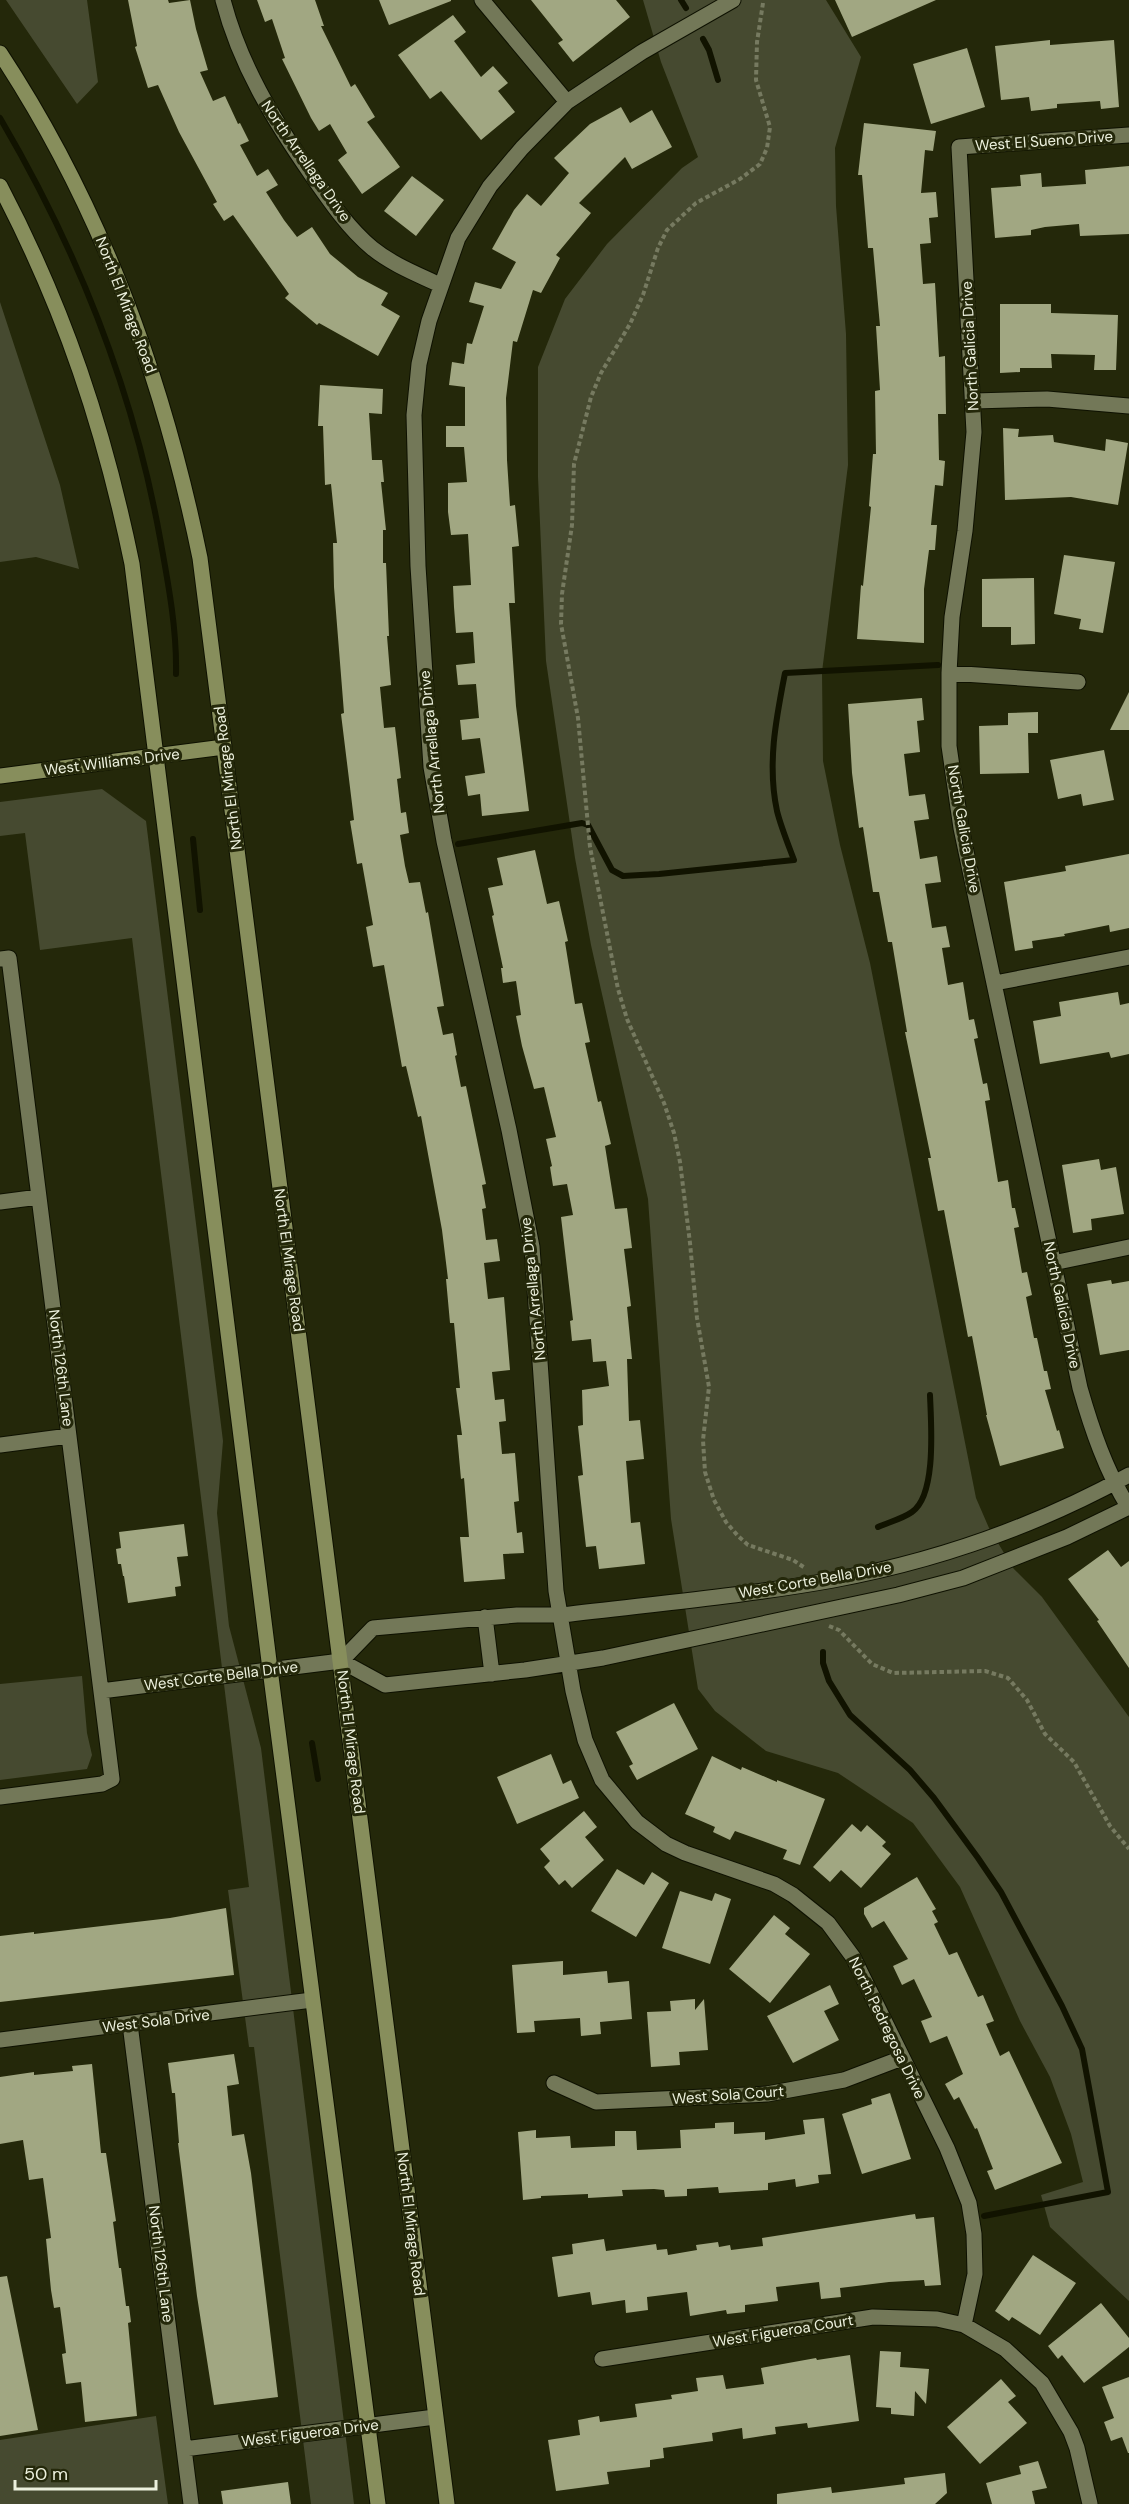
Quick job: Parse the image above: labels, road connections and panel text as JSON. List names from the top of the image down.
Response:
{
  "streets": {
    "main road": ["North El Mirage Road", "West Williams Drive"],
    "street": [
      "West El Sueno Drive",
      "North Arrellaga Drive",
      "North Galicia Drive",
      "North 126th Lane",
      "West Corte Bella Drive",
      "West Sola Drive",
      "North Pedregosa Drive",
      "West Sola Court",
      "West Figueroa Court",
      "West Figueroa Drive"
    ]
  },
  "crossings": [
    ["West El Sueno Drive", "North Galicia Drive"],
    ["North Arrellaga Drive", "West Corte Bella Drive"],
    ["North Arrellaga Drive", "North Pedregosa Drive"],
    ["North El Mirage Road", "West Williams Drive"],
    ["North El Mirage Road", "West Corte Bella Drive"],
    ["North El Mirage Road", "West Figueroa Drive"],
    ["North Galicia Drive", "West Corte Bella Drive"],
    ["North 126th Lane", "West Corte Bella Drive"],
    ["North 126th Lane", "West Sola Drive"],
    ["North 126th Lane", "West Figueroa Drive"],
    ["West Corte Bella Drive", "North Pedregosa Drive"],
    ["North Pedregosa Drive", "West Sola Court"],
    ["North Pedregosa Drive", "West Figueroa Court"]
  ],
  "scale_bar": "50 m"
}
